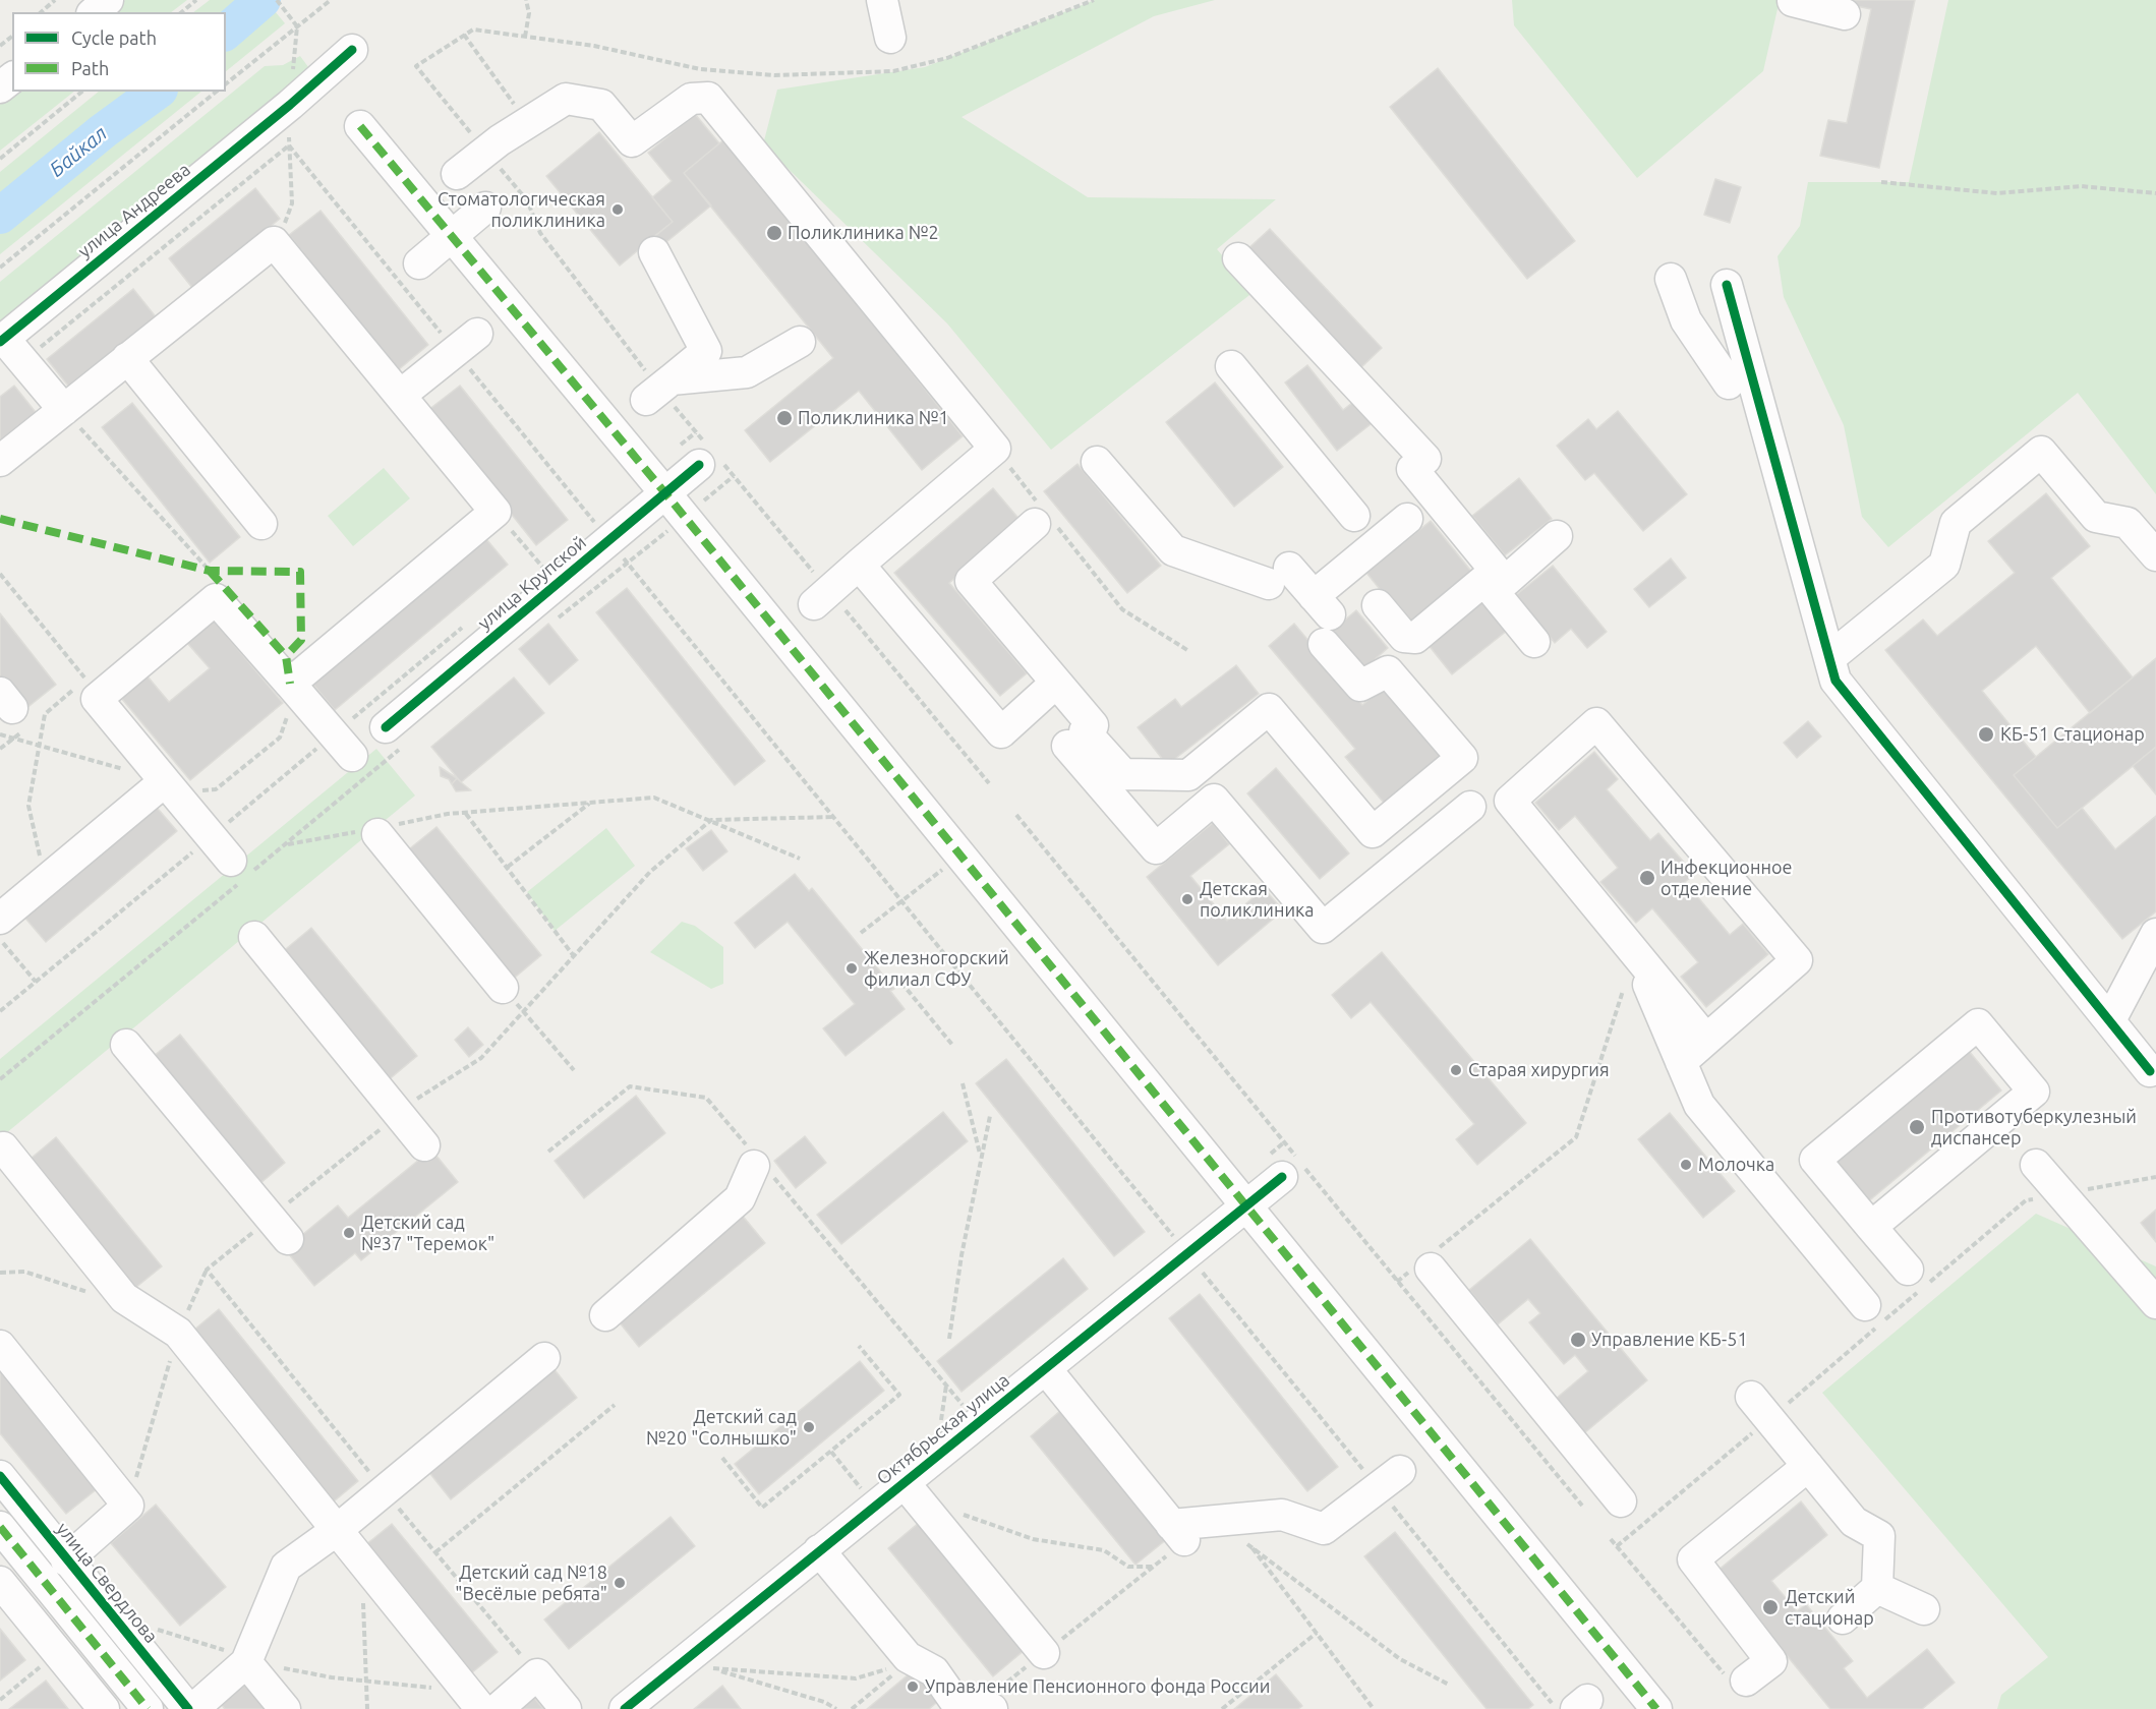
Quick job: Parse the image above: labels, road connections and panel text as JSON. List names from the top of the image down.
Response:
{
  "streets": {
    "street": [
      "улица Андреева",
      "улица Крупской",
      "Октябрьская улица",
      "улица Свердлова"
    ]
  },
  "water": ["Байкал"],
  "places": [
    "Стоматологическая поликлиника",
    "Поликлиника №2",
    "Поликлиника №1",
    "КБ-51 Стационар",
    "Инфекционное отделение",
    "Детская поликлиника",
    "Железногорский филиал СФУ",
    "Старая хирургия",
    "Противотуберкулезный диспансер",
    "Молочка",
    "Детский сад №37 \"Теремок\"",
    "Управление КБ-51",
    "Детский сад №20 \"Солнышко\"",
    "Детский сад №18 \"Весёлые ребята\"",
    "Детский стационар",
    "Управление Пенсионного фонда России"
  ],
  "legend": ["Cycle path", "Path"]
}
